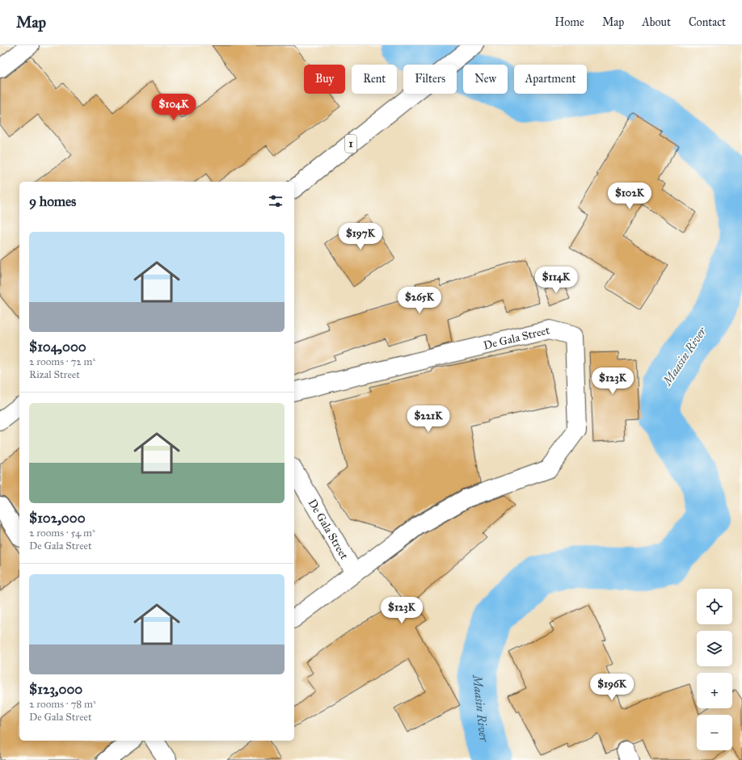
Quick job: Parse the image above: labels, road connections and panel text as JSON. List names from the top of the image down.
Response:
{
  "streets": {
    "street": ["1", "De Gala Street"]
  },
  "water": ["Maasin River"],
  "page": {
    "header": "Map",
    "nav": [
      "Home",
      "Map",
      "About",
      "Contact"
    ],
    "chip": [
      "Buy",
      "Rent",
      "Filters",
      "New",
      "Apartment"
    ],
    "price": [
      "$104K",
      "$102K",
      "$197K",
      "$114K",
      "$265K",
      "$123K",
      "$221K",
      "$123K",
      "$196K"
    ],
    "heading": "9 homes",
    "list": [
      {
        "name": "$104,000",
        "note": "2 rooms · 72 m² · Rizal Street"
      },
      {
        "name": "$102,000",
        "note": "2 rooms · 54 m² · De Gala Street"
      },
      {
        "name": "$123,000",
        "note": "2 rooms · 78 m² · De Gala Street"
      }
    ],
    "map_buttons": ["+", "−"]
  }
}
